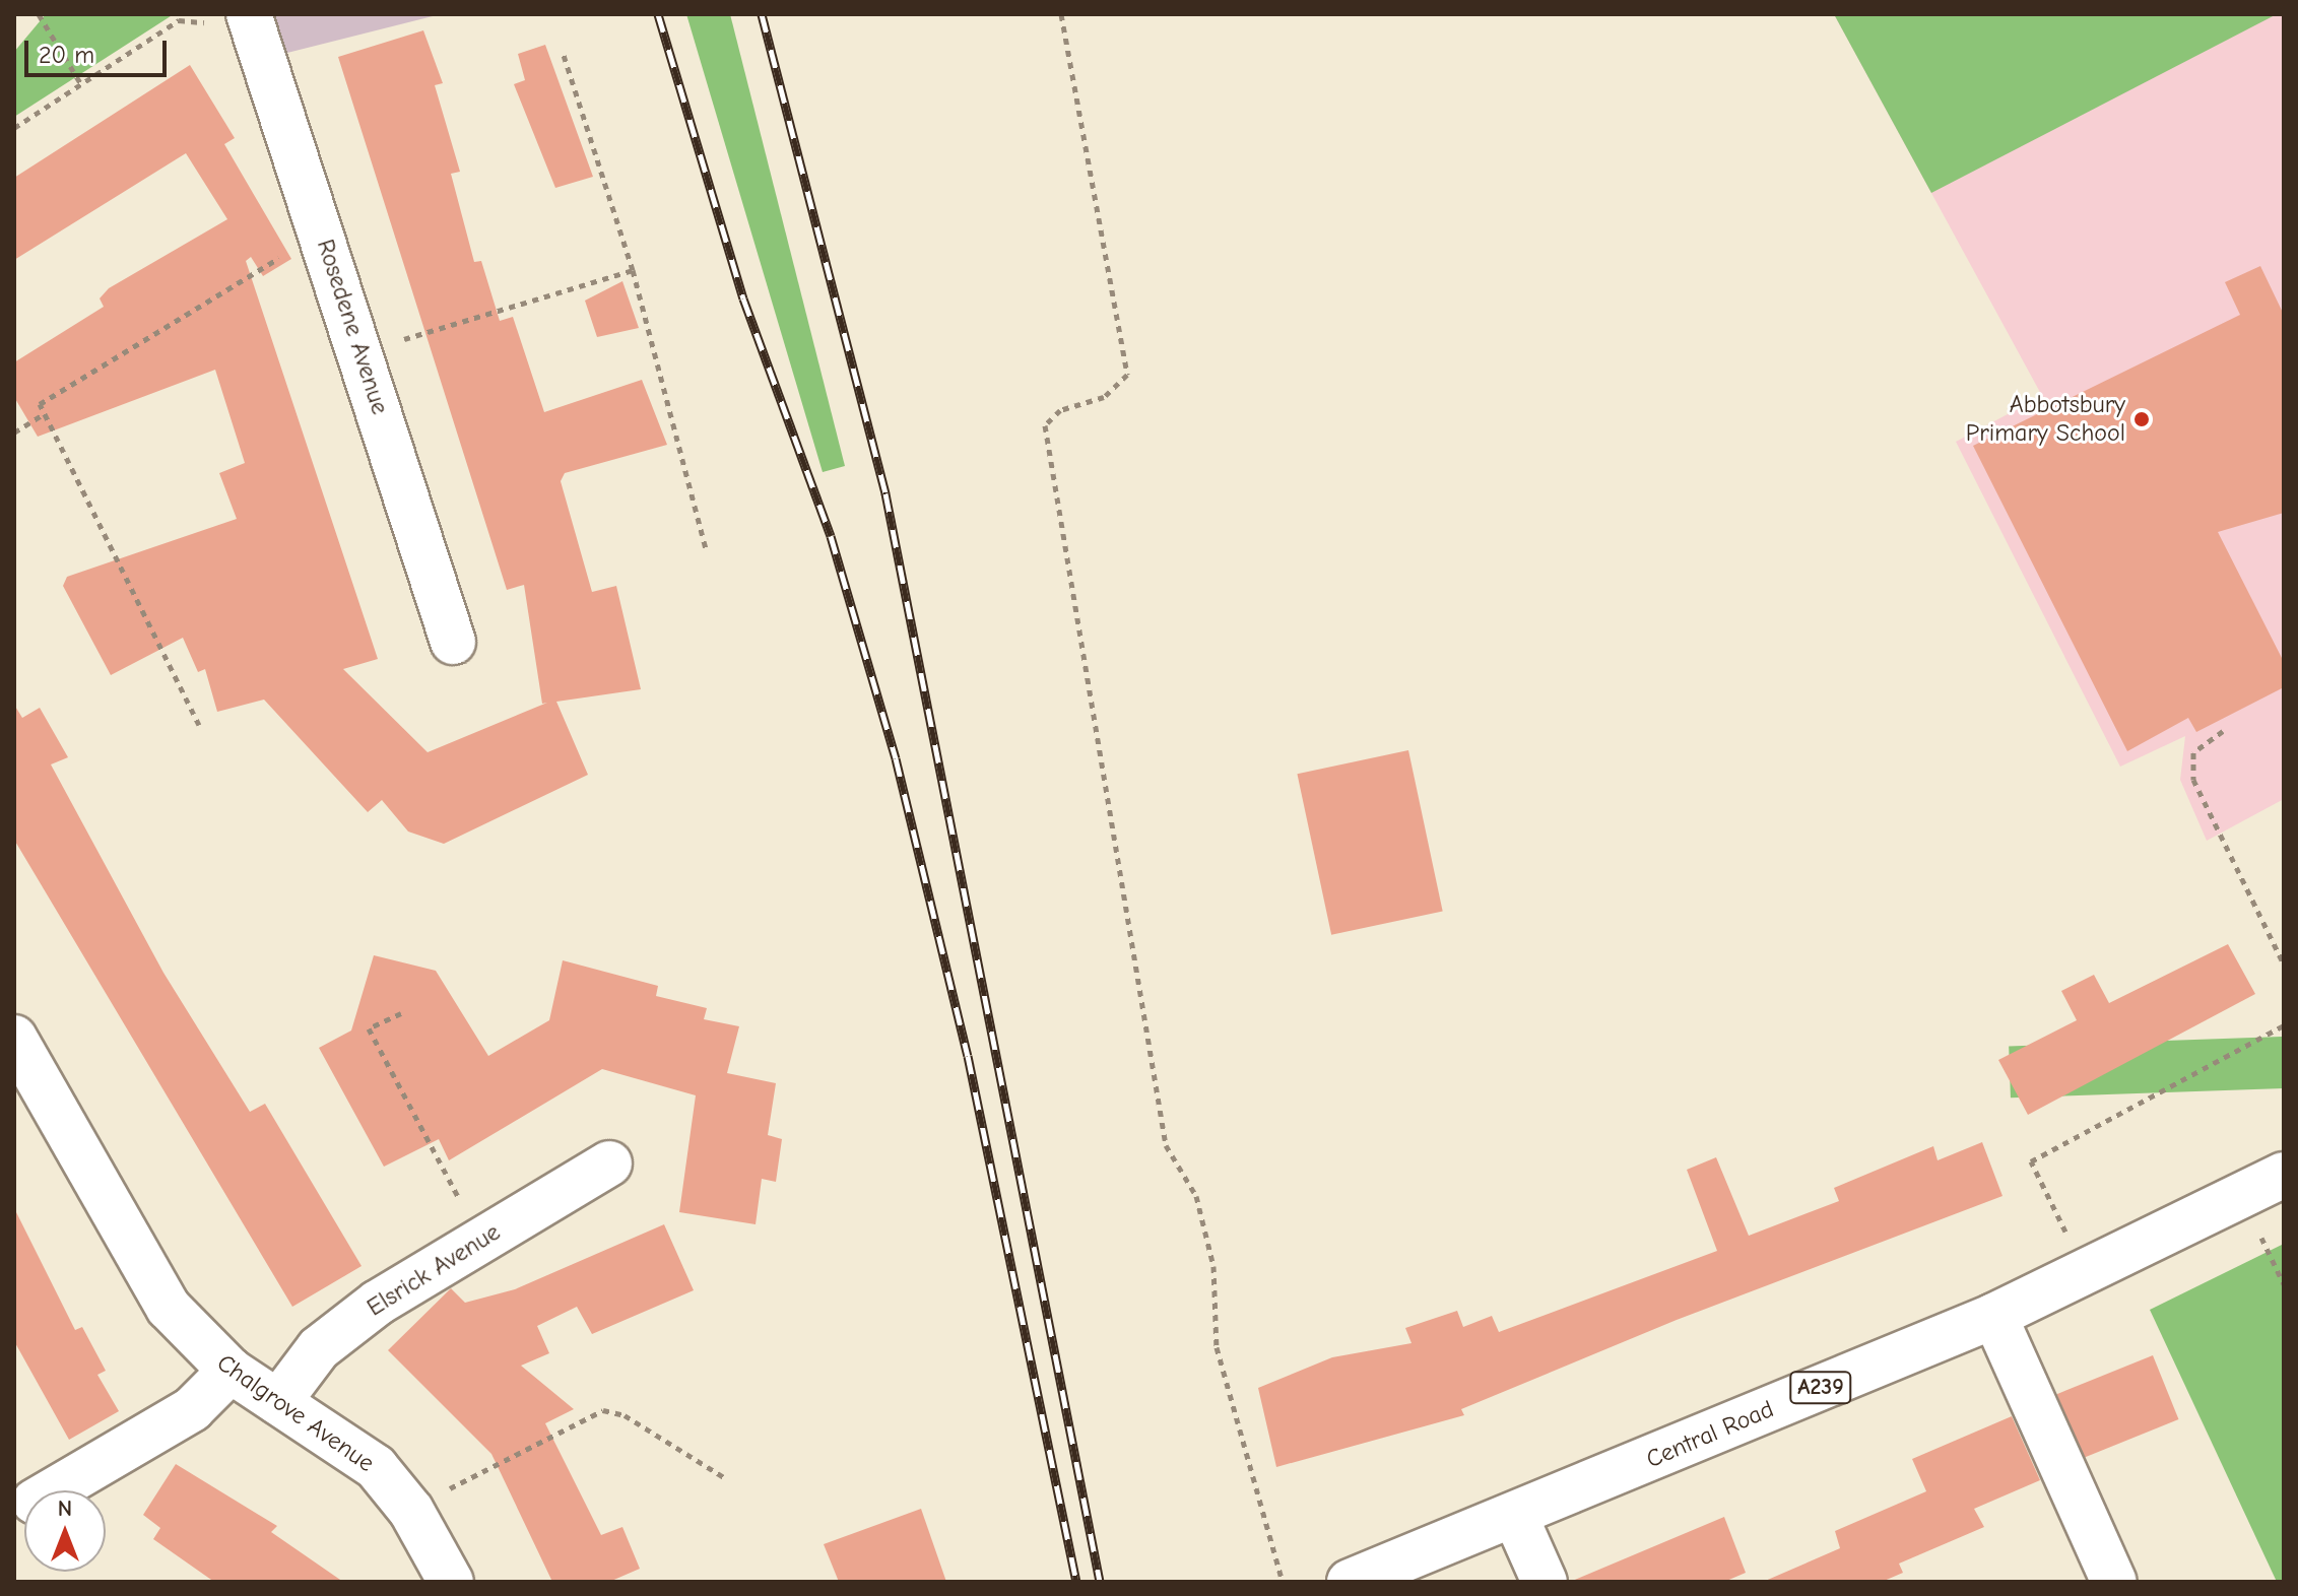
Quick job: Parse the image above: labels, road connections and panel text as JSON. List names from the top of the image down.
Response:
{
  "streets": {
    "street": [
      "Rosedene Avenue",
      "Elsrick Avenue",
      "A239",
      "Chalgrove Avenue",
      "Central Road"
    ]
  },
  "crossings": [
    ["Elsrick Avenue", "Chalgrove Avenue"]
  ],
  "places": ["Abbotsbury Primary School"],
  "scale_bar": "20 m",
  "north": "top"
}
